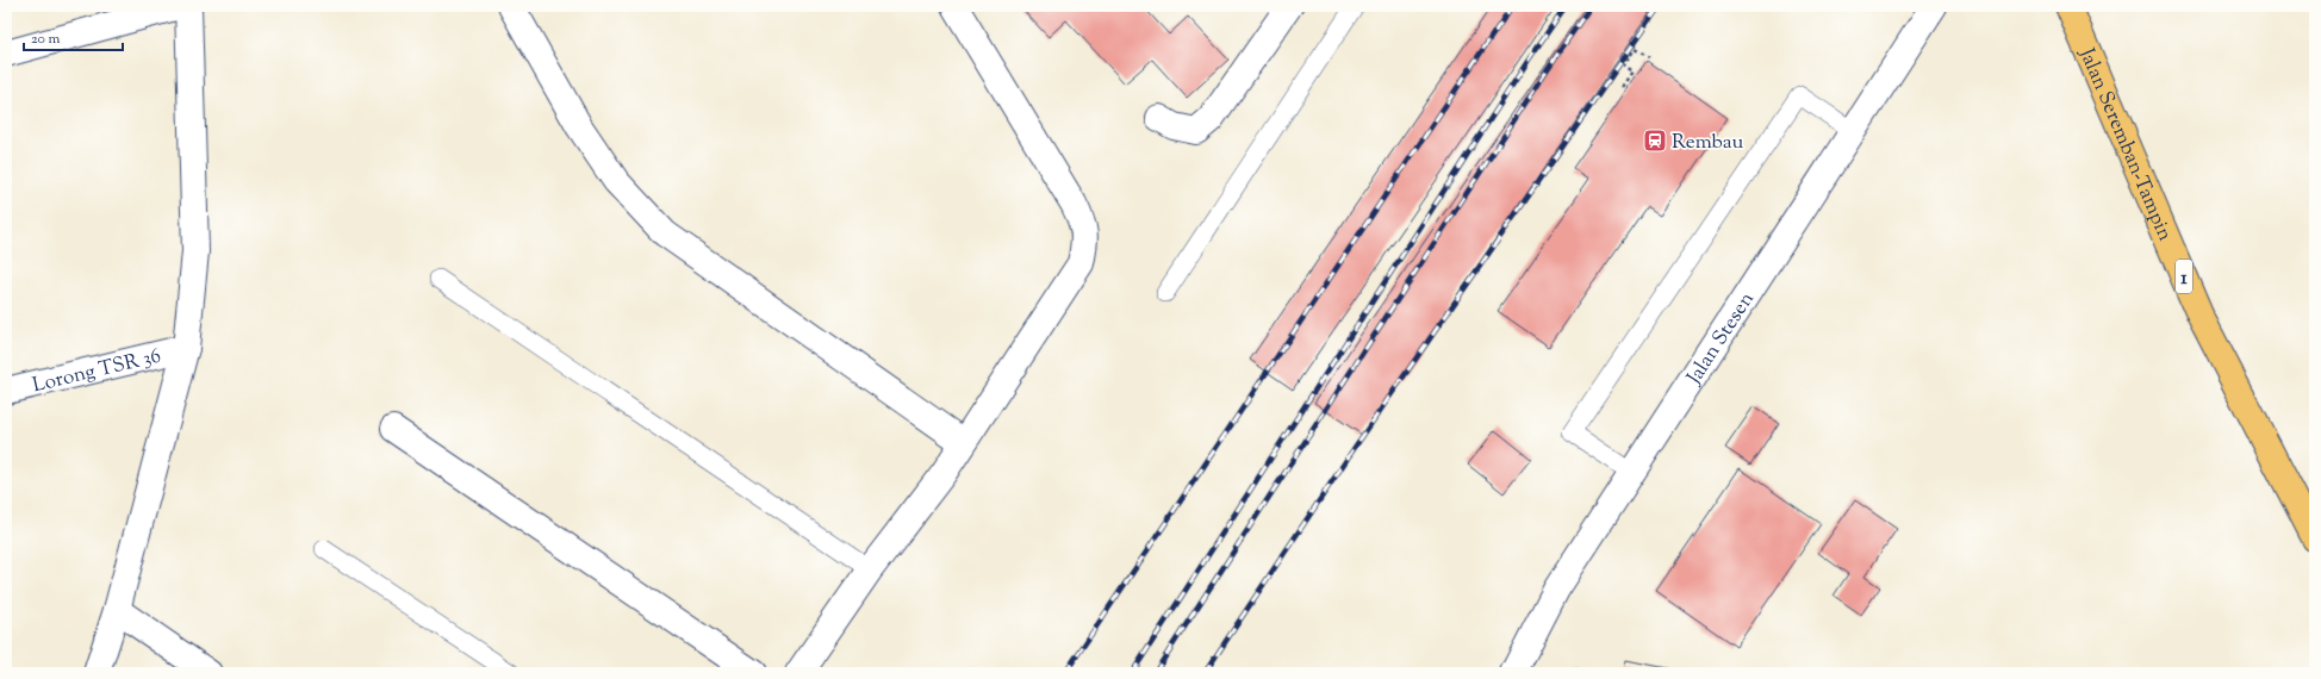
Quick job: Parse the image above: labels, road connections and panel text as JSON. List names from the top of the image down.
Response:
{
  "streets": {
    "highway": ["Jalan Seremban-Tampin", "1"],
    "street": ["Jalan Stesen", "Lorong TSR 36"]
  },
  "places": {
    "station": ["Rembau"]
  },
  "scale_bar": "20 m"
}
